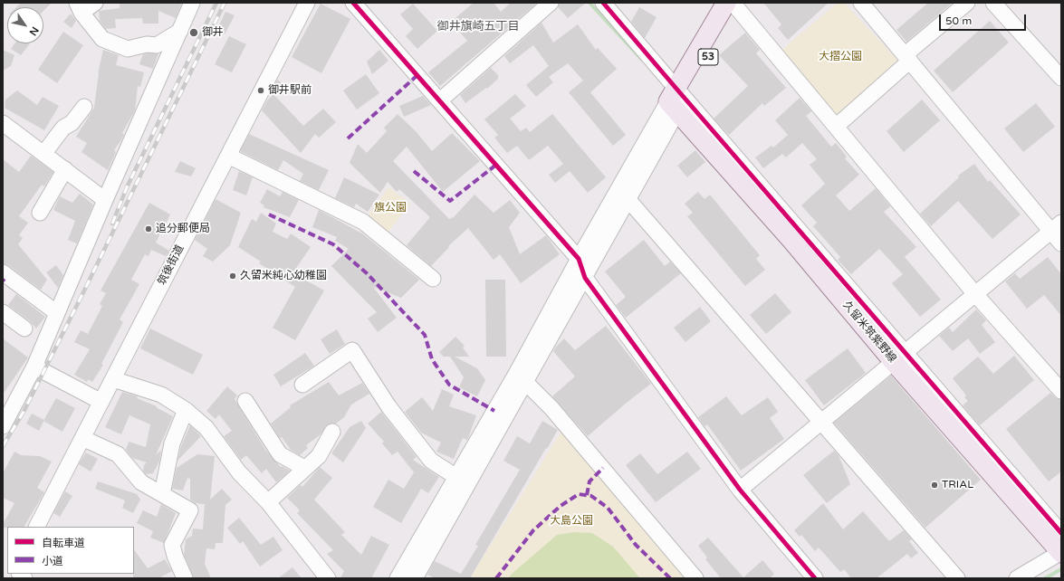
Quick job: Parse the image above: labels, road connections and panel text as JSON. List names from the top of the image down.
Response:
{
  "streets": {
    "main road": ["53", "久留米筑紫野線"],
    "street": ["筑後街道"]
  },
  "crossings": [
    ["53", "久留米筑紫野線"]
  ],
  "districts": ["御井旗崎五丁目"],
  "parks": ["大摺公園", "旗公園", "大島公園"],
  "places": [
    "御井",
    "御井駅前",
    "追分郵便局",
    "久留米純心幼稚園",
    "TRIAL"
  ],
  "legend": ["自転車道", "小道"],
  "scale_bar": "50 m",
  "north": "bottom right"
}
